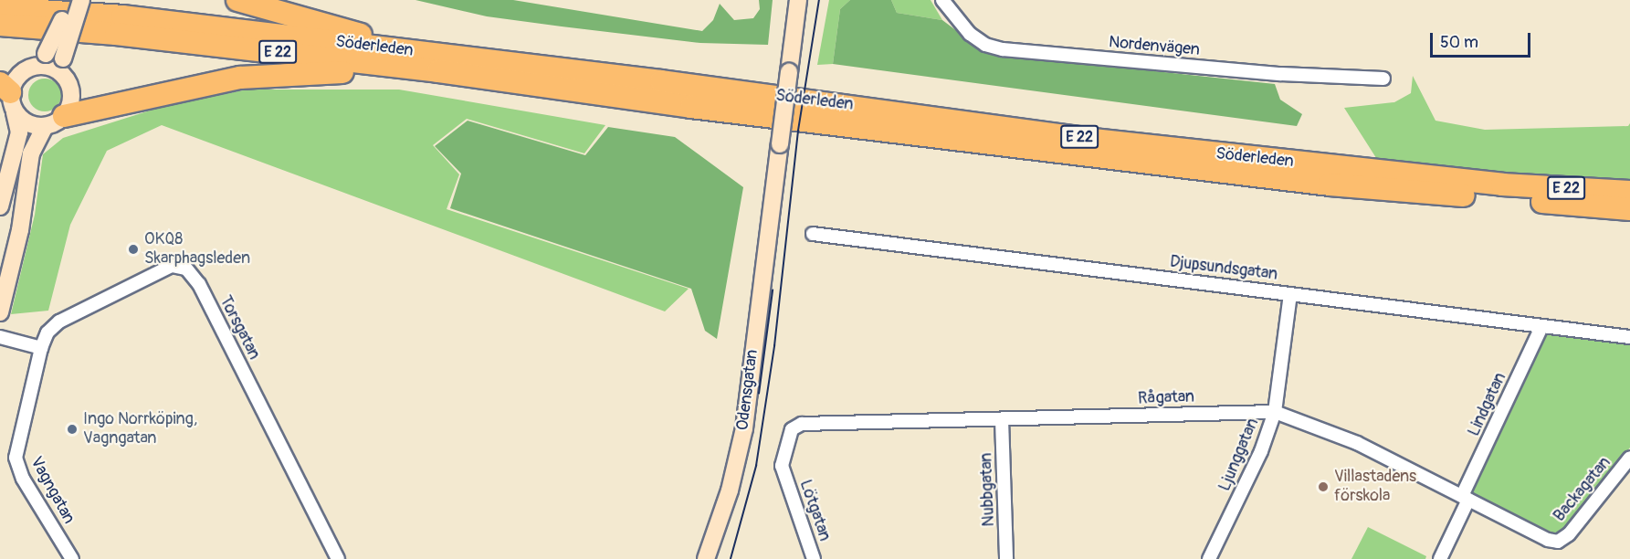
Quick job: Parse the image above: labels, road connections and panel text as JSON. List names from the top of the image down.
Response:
{
  "streets": {
    "highway": ["Söderleden", "E 22"],
    "main road": ["Odensgatan"],
    "street": [
      "Nordenvägen",
      "Djupsundsgatan",
      "Torsgatan",
      "Rågatan",
      "Lindgatan",
      "Ljunggatan",
      "Nubbgatan",
      "Backagatan",
      "Vagngatan",
      "Lötgatan"
    ]
  },
  "crossings": [
    ["Djupsundsgatan", "Lindgatan"],
    ["Djupsundsgatan", "Ljunggatan"],
    ["Torsgatan", "Vagngatan"],
    ["Rågatan", "Lindgatan"],
    ["Rågatan", "Ljunggatan"],
    ["Rågatan", "Nubbgatan"],
    ["Rågatan", "Backagatan"],
    ["Rågatan", "Lötgatan"]
  ],
  "places": ["OKQ8 Skarphagsleden", "Ingo Norrköping, Vagngatan", "Villastadens förskola"],
  "scale_bar": "50 m"
}
